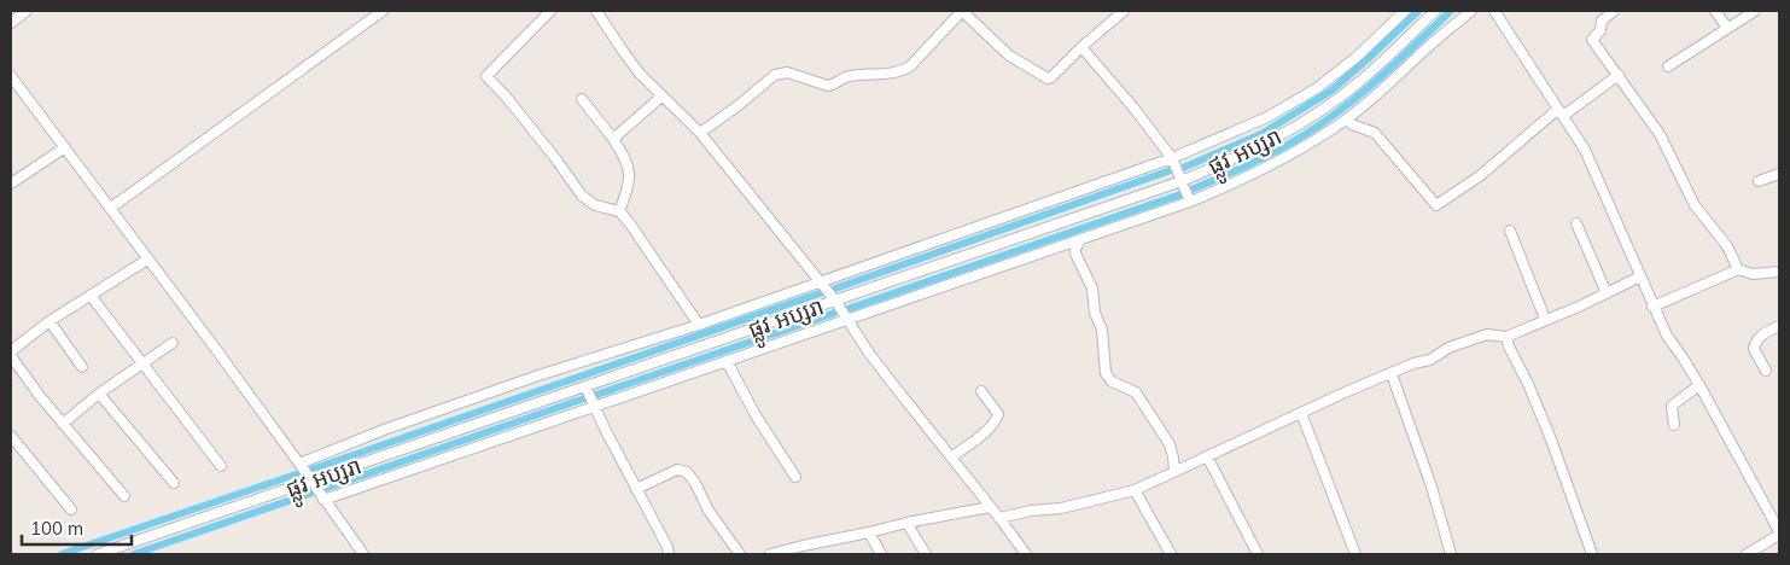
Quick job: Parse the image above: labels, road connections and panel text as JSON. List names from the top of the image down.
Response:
{
  "streets": {
    "street": ["ផ្លូវ អប្សរា"]
  },
  "scale_bar": "100 m"
}
